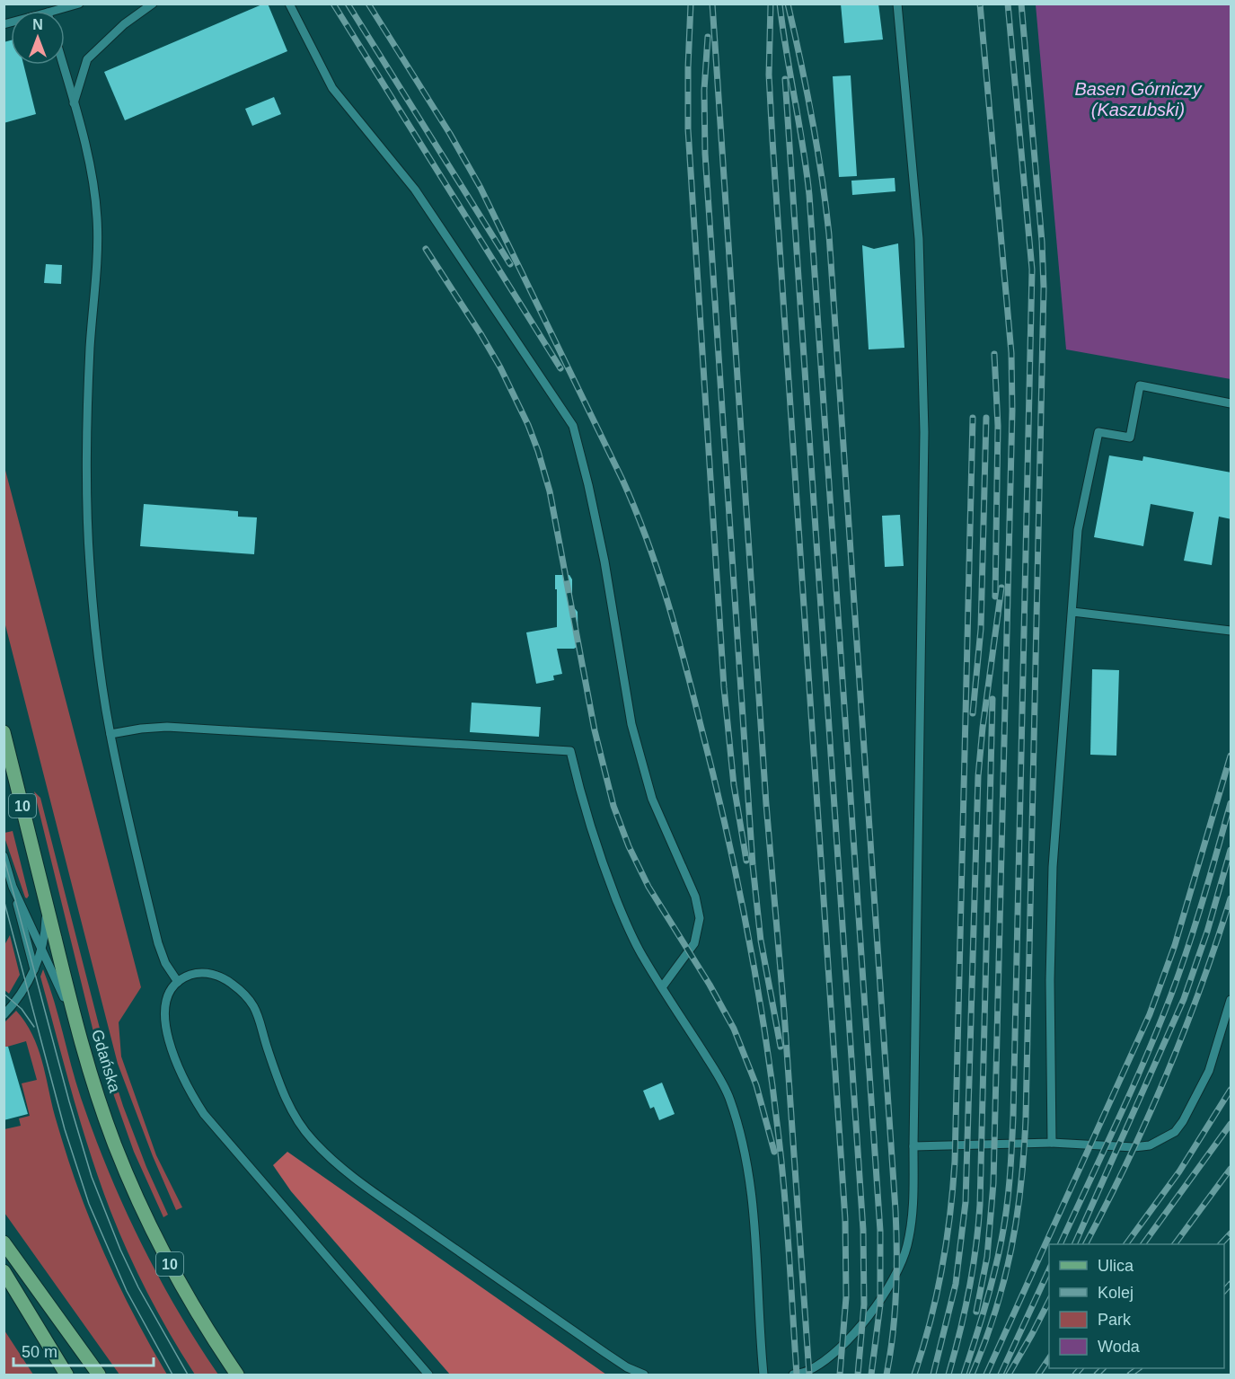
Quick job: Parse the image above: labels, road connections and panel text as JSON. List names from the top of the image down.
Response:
{
  "streets": {
    "main road": ["10", "Gdańska"]
  },
  "water": ["Basen Górniczy (Kaszubski)"],
  "legend": [
    "Ulica",
    "Kolej",
    "Park",
    "Woda"
  ],
  "scale_bar": "50 m",
  "north": "top"
}
